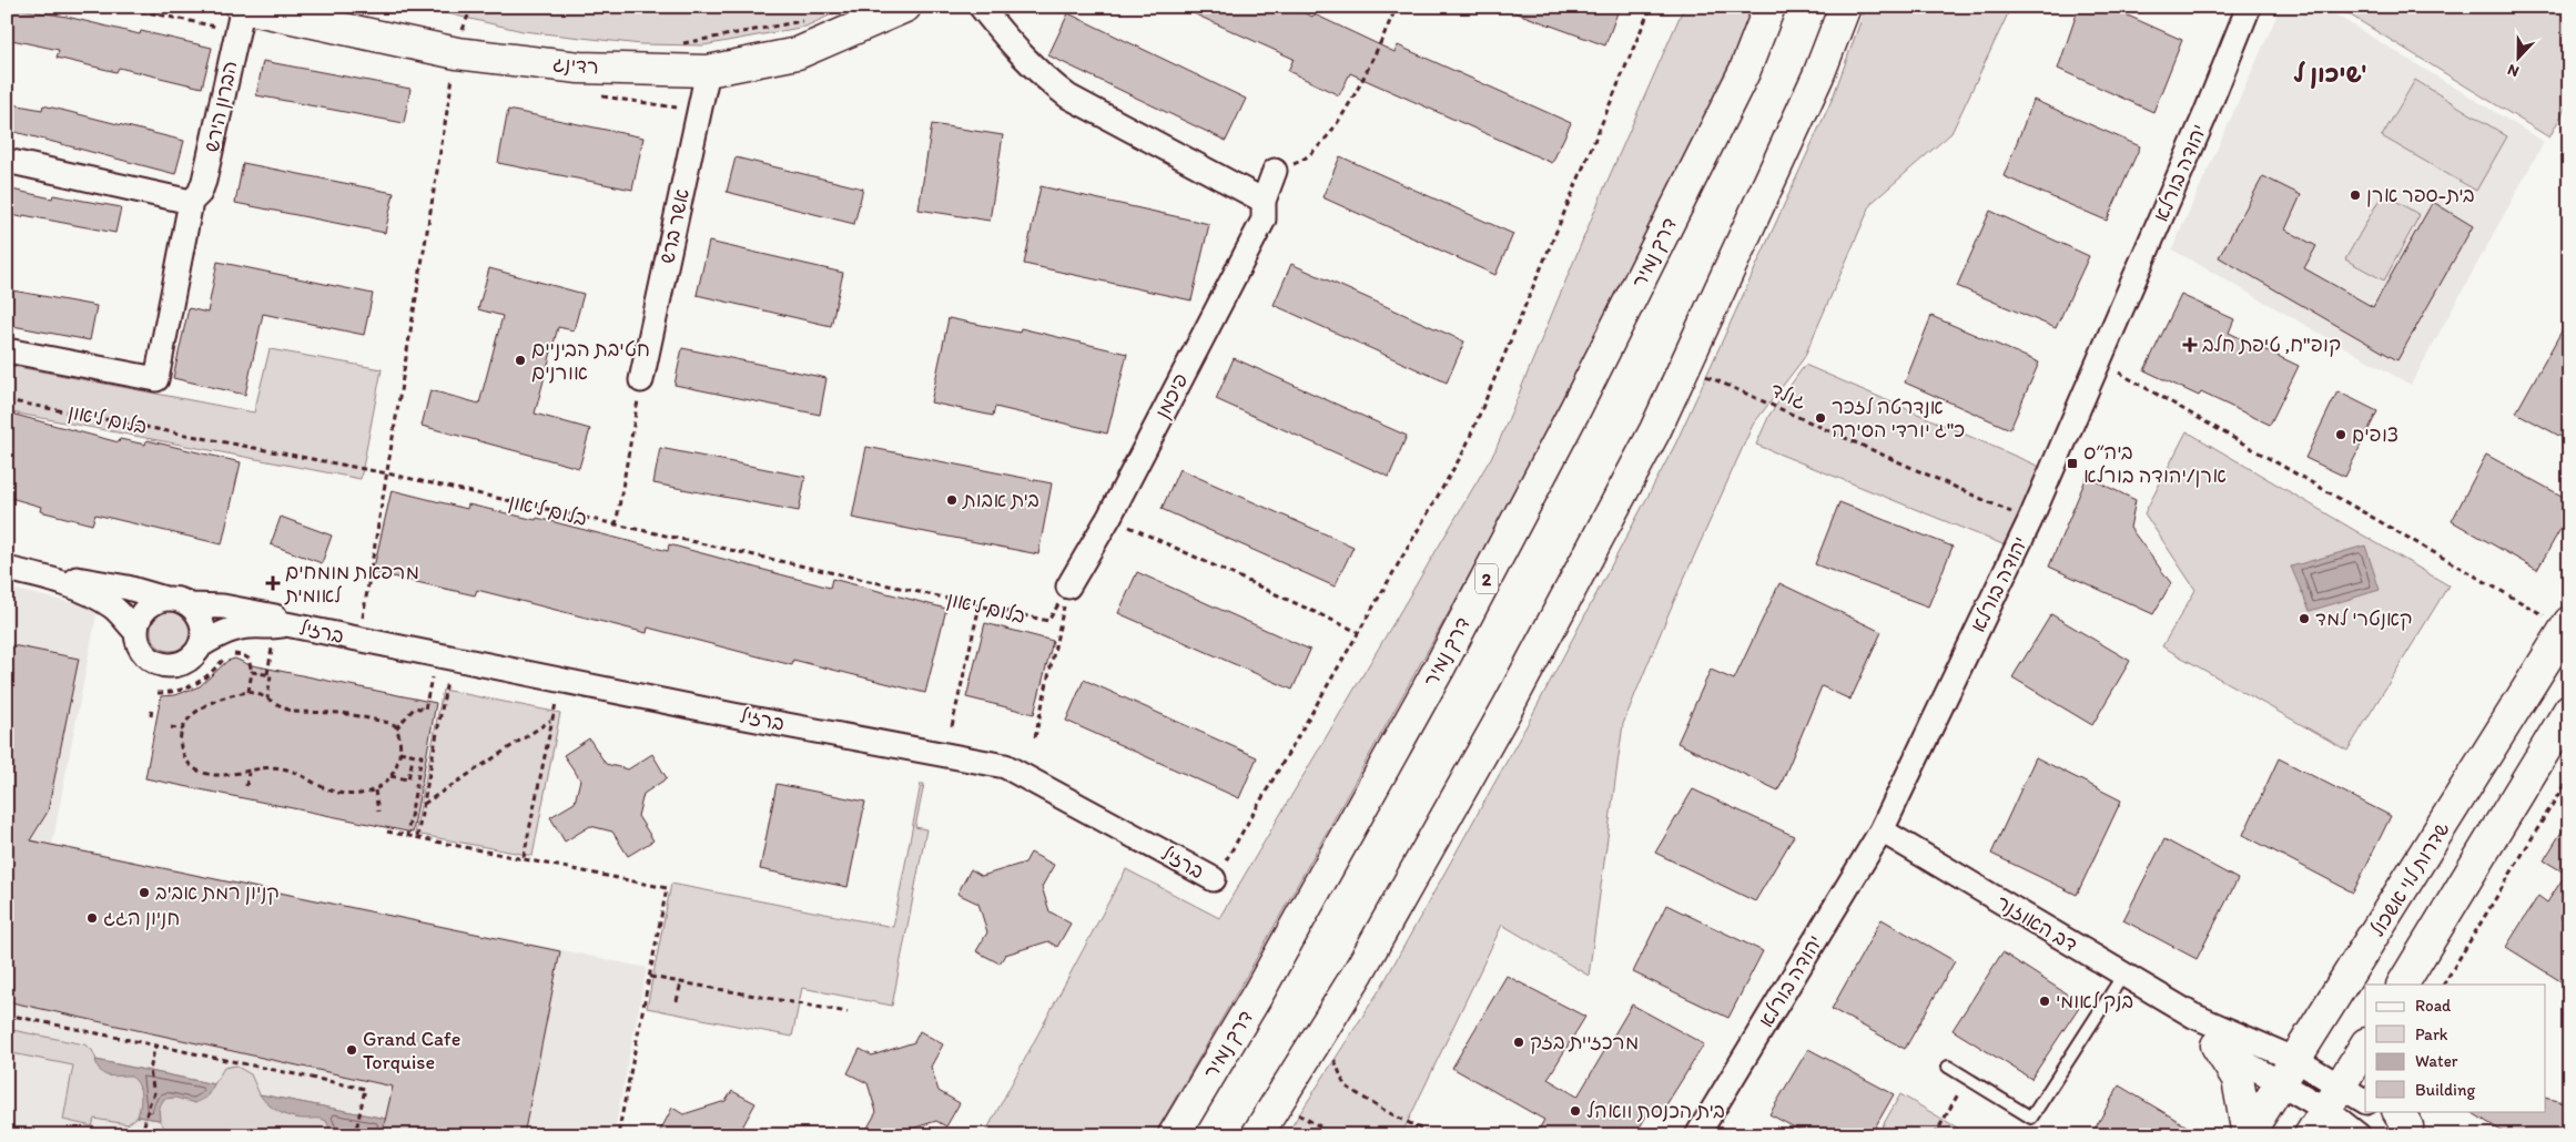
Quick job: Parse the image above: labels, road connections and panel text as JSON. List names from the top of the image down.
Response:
{
  "streets": {
    "main road": [
      "רדינג",
      "דרך נמיר",
      "2",
      "שדרות לוי אשכול"
    ],
    "street": [
      "הברון הירש",
      "יהודה בורלא",
      "אשר ברש",
      "פיכמן",
      "ברזיל",
      "דב האוזנר"
    ],
    "path": ["גולד", "בלום ליאון"]
  },
  "crossings": [
    ["רדינג", "הברון הירש"],
    ["רדינג", "אשר ברש"],
    ["יהודה בורלא", "גולד"],
    ["יהודה בורלא", "דב האוזנר"],
    ["פיכמן", "בלום ליאון"],
    ["שדרות לוי אשכול", "דב האוזנר"]
  ],
  "districts": ["שיכון ל'"],
  "places": {
    "other": [
      "בית-ספר ארן",
      "חטיבת הביניים אורנים",
      "אנדרטה לזכר כ\"ג יורדי הסירה",
      "צופים",
      "בית אבות",
      "קאנטרי למד",
      "קניון רמת אביב",
      "חניון הגג",
      "בנק לאומי",
      "מרכזיית בזק",
      "Grand Cafe Torquise",
      "בית הכנסת וואהל"
    ],
    "health": ["קופ\"ח, טיפת חלב", "מרפאת מומחים לאומית"],
    "transit": ["ביה״ס ארן/יהודה בורלא"]
  },
  "legend": [
    "Road",
    "Park",
    "Water",
    "Building"
  ],
  "north": "bottom"
}
